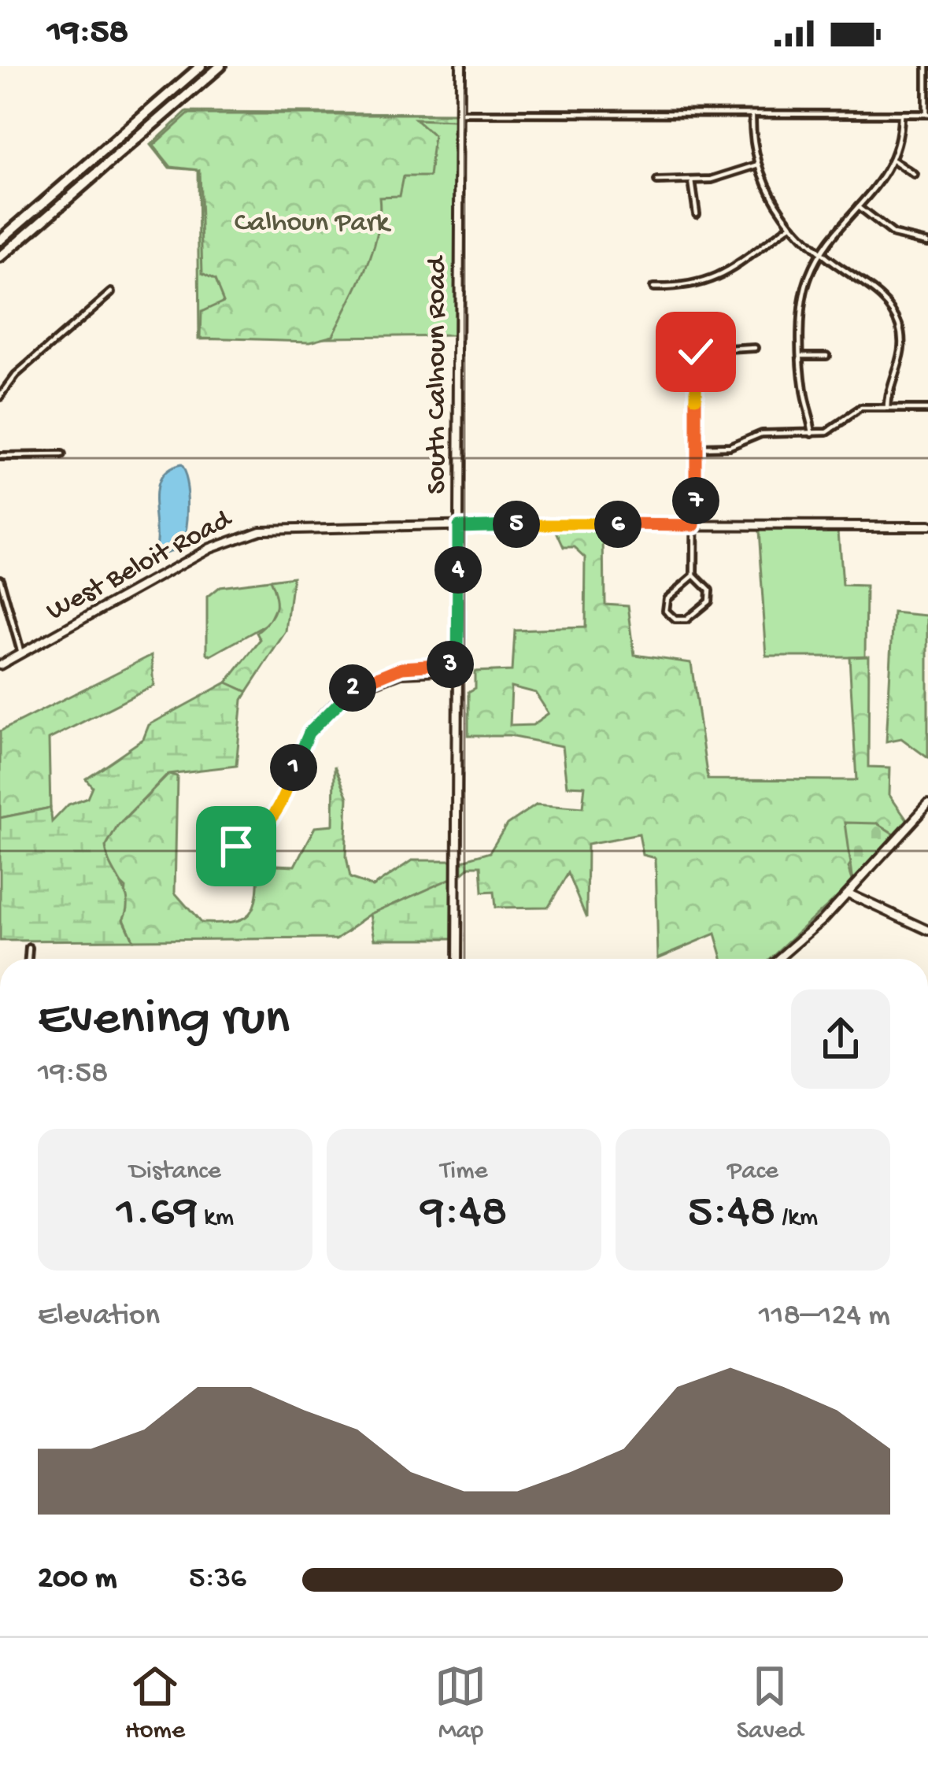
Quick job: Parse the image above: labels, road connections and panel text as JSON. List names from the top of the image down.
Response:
{
  "streets": {
    "main road": ["South Calhoun Road", "West Beloit Road"]
  },
  "crossings": [
    ["South Calhoun Road", "West Beloit Road"]
  ],
  "parks": ["Calhoun Park"],
  "page": {
    "status": "19:58",
    "pins": [
      "7",
      "5",
      "6",
      "4",
      "3",
      "2",
      "1"
    ],
    "heading": ["Evening run", "19:58"],
    "stats": [
      ["Distance", "1.69 km"],
      ["Time", "9:48"],
      ["Pace", "5:48 /km"]
    ],
    "chart": ["Elevation", "118–124 m"],
    "list": [
      {
        "name": "200 m",
        "note": "5:36"
      }
    ],
    "tabs": ["Home", "Map", "Saved"]
  }
}
